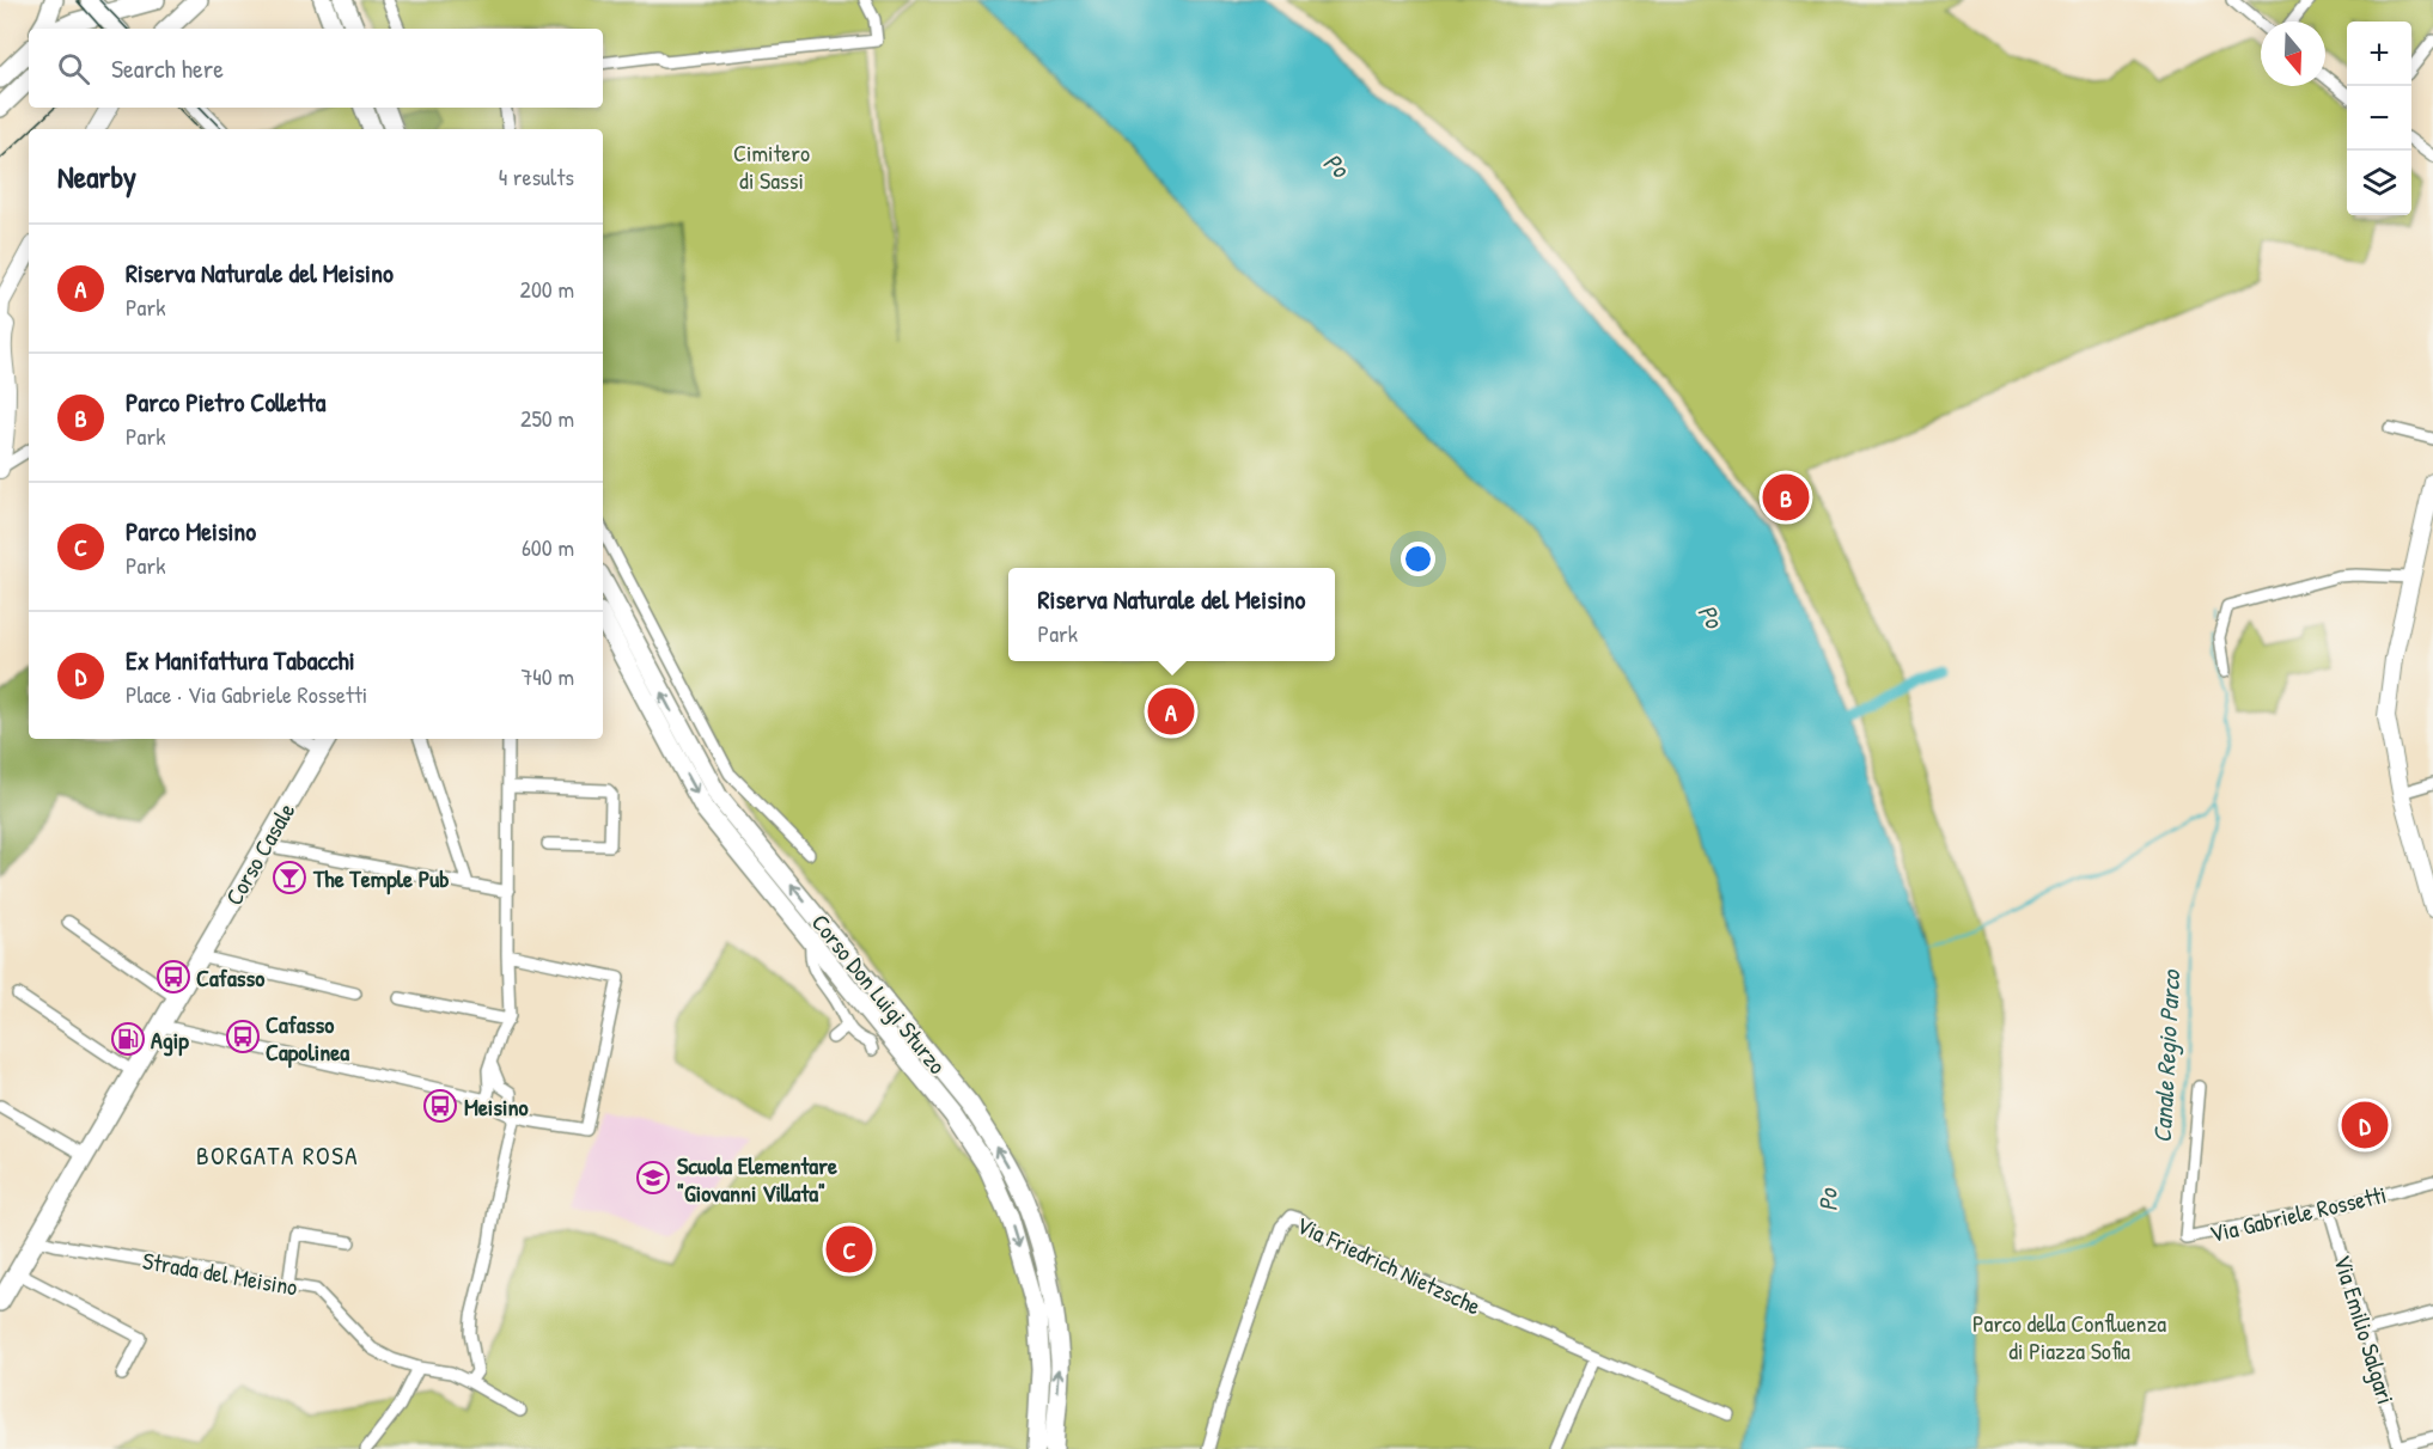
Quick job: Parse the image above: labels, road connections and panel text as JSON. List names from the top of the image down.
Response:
{
  "streets": {
    "main road": ["Corso Casale", "Corso Don Luigi Sturzo"],
    "street": [
      "Via Gabriele Rossetti",
      "Via Friedrich Nietzsche",
      "Strada del Meisino",
      "Via Emilio Salgari"
    ]
  },
  "crossings": [
    ["Corso Casale", "Strada del Meisino"],
    ["Via Gabriele Rossetti", "Via Emilio Salgari"]
  ],
  "districts": ["BORGATA ROSA"],
  "water": ["Po", "Canale Regio Parco"],
  "parks": ["Cimitero di Sassi", "Parco della Confluenza di Piazza Sofia"],
  "places": {
    "bar": ["The Temple Pub"],
    "bus stop": ["Cafasso", "Cafasso Capolinea", "Meisino"],
    "fuel station": ["Agip"],
    "school or university": ["Scuola Elementare \"Giovanni Villata\""]
  },
  "north": "bottom",
  "page": {
    "map_buttons": ["+", "−"],
    "search": "Search here",
    "heading": ["Nearby", "4 results"],
    "list": [
      {
        "mark": "A",
        "name": "Riserva Naturale del Meisino",
        "note": "Park",
        "value": "200 m"
      },
      {
        "mark": "B",
        "name": "Parco Pietro Colletta",
        "note": "Park",
        "value": "250 m"
      },
      {
        "mark": "C",
        "name": "Parco Meisino",
        "note": "Park",
        "value": "600 m"
      },
      {
        "mark": "D",
        "name": "Ex Manifattura Tabacchi",
        "note": "Place · Via Gabriele Rossetti",
        "value": "740 m"
      }
    ],
    "pins": [
      "B",
      "A",
      "D",
      "C"
    ],
    "popup": ["Riserva Naturale del Meisino", "Park"]
  }
}
